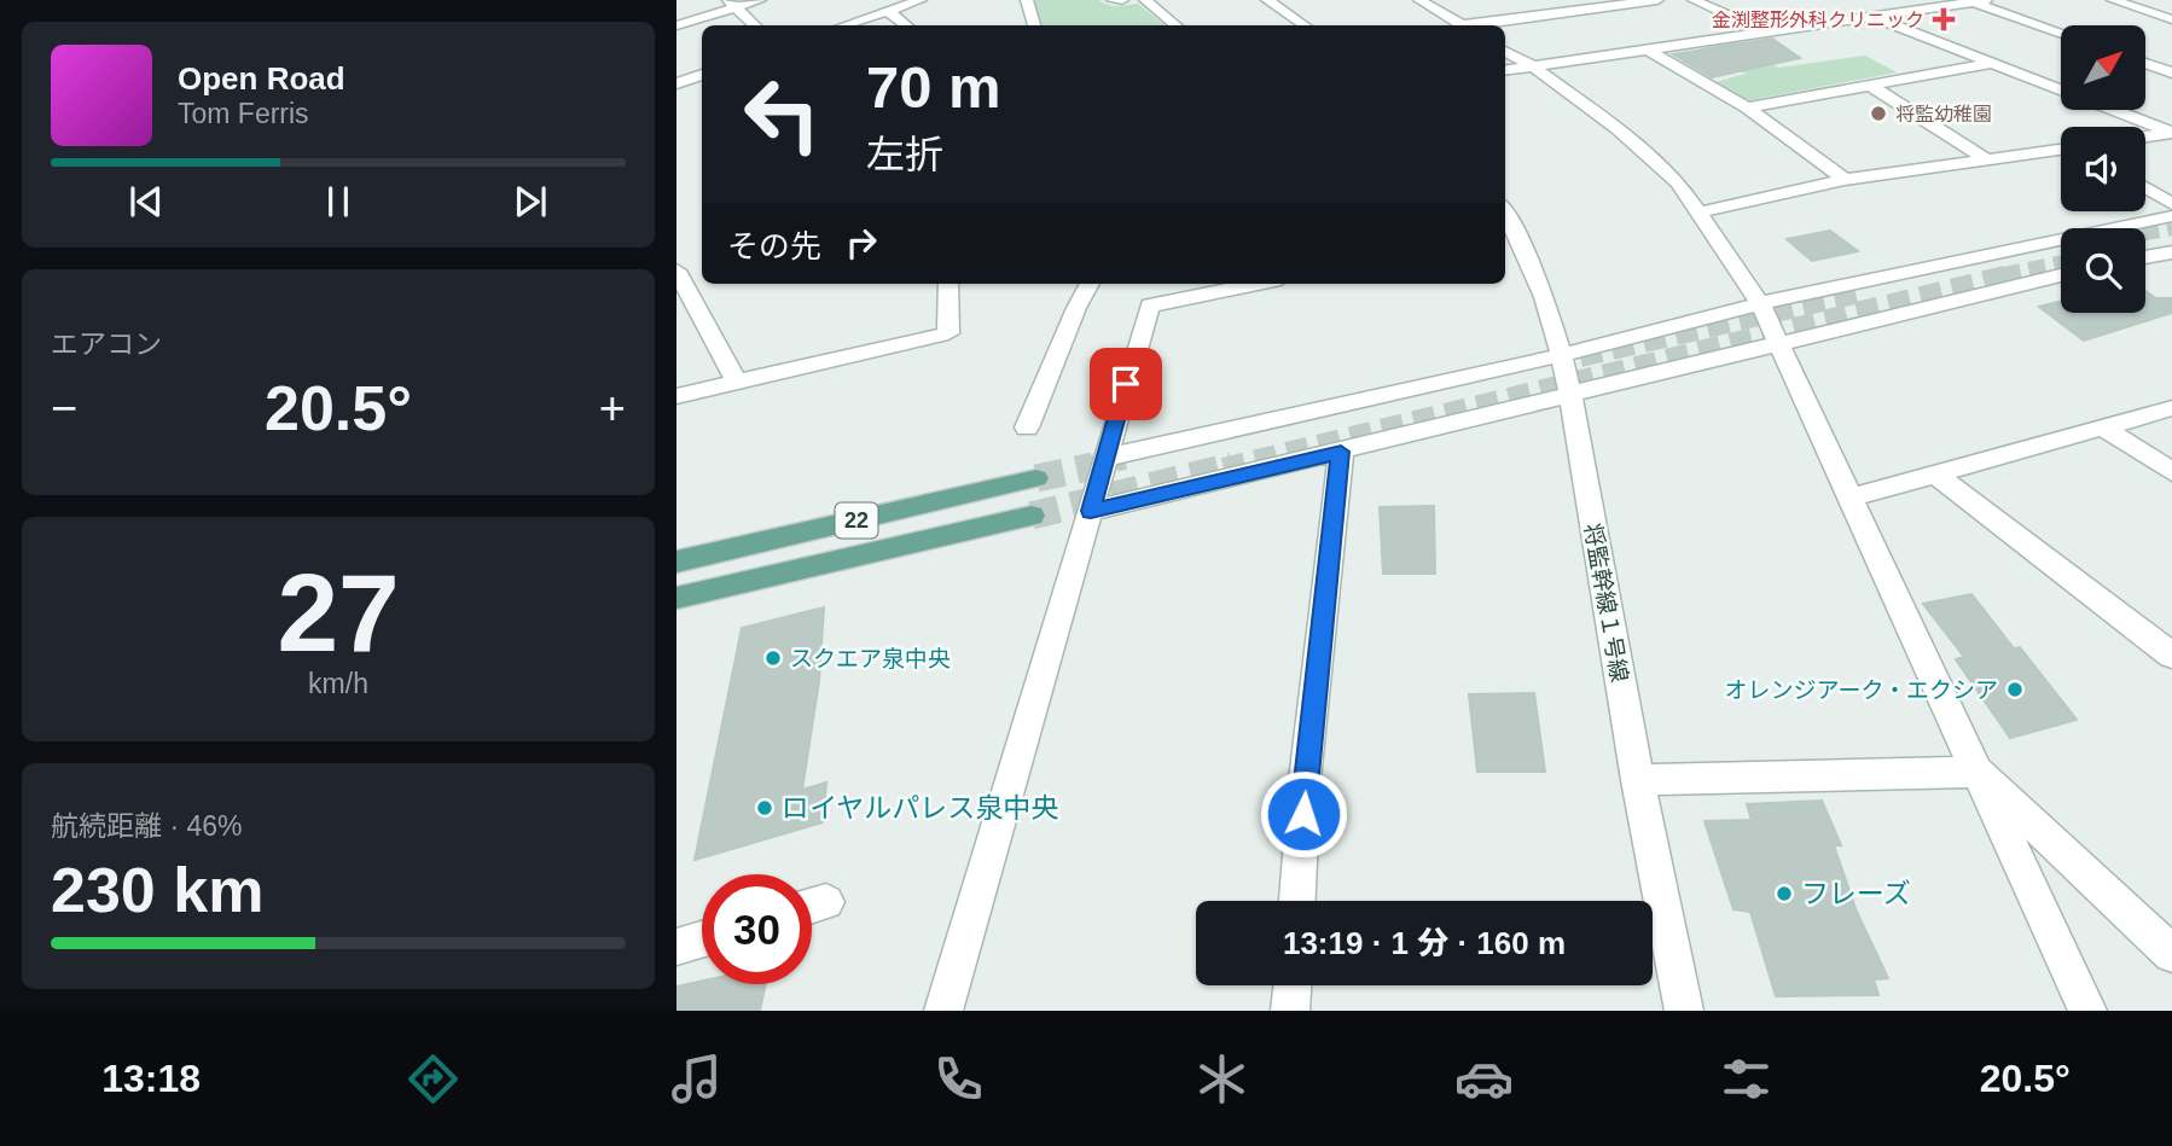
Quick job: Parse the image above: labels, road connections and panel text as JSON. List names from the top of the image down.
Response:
{
  "streets": {
    "main road": ["22"],
    "street": ["将監幹線１号線"]
  },
  "places": {
    "health": ["金渕整形外科クリニック"],
    "other": [
      "将監幼稚園",
      "スクエア泉中央",
      "オレンジアーク・エクシア",
      "ロイヤルパレス泉中央",
      "フレーズ"
    ]
  },
  "north": "top right",
  "page": {
    "turn": ["70 m", "左折"],
    "song": ["Open Road", "Tom Ferris"],
    "then": "その先",
    "tile": [
      "エアコン",
      ["27", "km/h"],
      ["航続距離 · 46%", "230 km"]
    ],
    "heat": ["−", "20.5°", "+"],
    "limit": "30",
    "trip": "13:19 · 1 分 · 160 m",
    "tabs": ["13:18", "20.5°"]
  }
}
